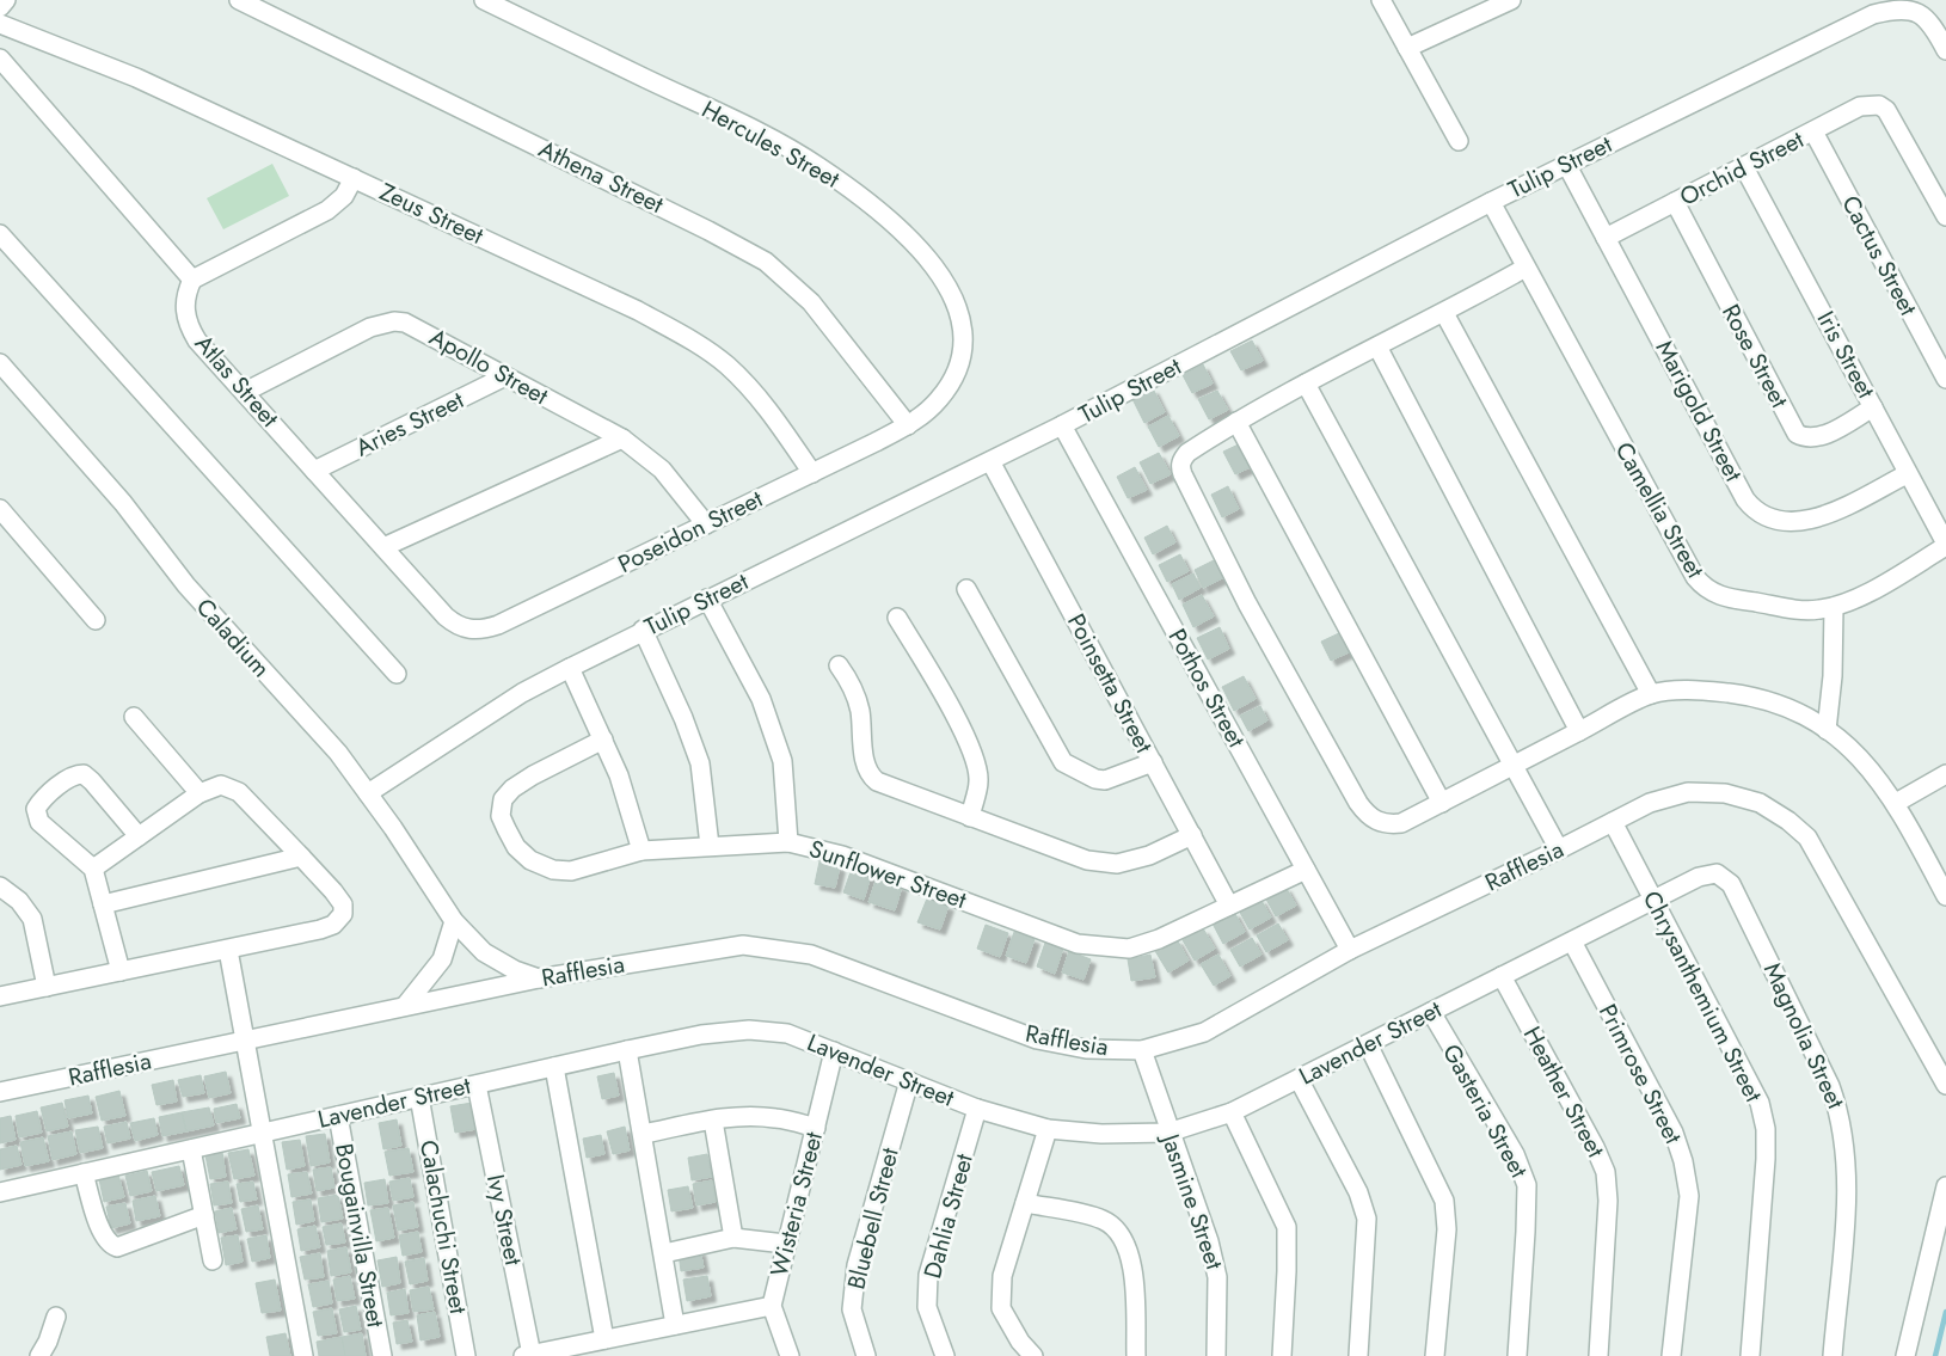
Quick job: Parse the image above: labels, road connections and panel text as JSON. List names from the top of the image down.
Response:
{
  "streets": {
    "street": [
      "Hercules Street",
      "Tulip Street",
      "Orchid Street",
      "Athena Street",
      "Zeus Street",
      "Cactus Street",
      "Iris Street",
      "Rose Street",
      "Apollo Street",
      "Atlas Street",
      "Marigold Street",
      "Aries Street",
      "Camellia Street",
      "Poseidon Street",
      "Caladium",
      "Poinsetta Street",
      "Pothos Street",
      "Rafflesia",
      "Sunflower Street",
      "Chrysanthemium Street",
      "Magnolia Street",
      "Lavender Street",
      "Primrose Street",
      "Heather Street",
      "Gasteria Street",
      "Jasmine Street",
      "Wisteria Street",
      "Dahlia Street",
      "Bluebell Street",
      "Ivy Street",
      "Calachuchi Street",
      "Bougainvilla Street"
    ]
  },
  "crossings": [
    ["Hercules Street", "Athena Street"],
    ["Hercules Street", "Poseidon Street"],
    ["Tulip Street", "Marigold Street"],
    ["Tulip Street", "Camellia Street"],
    ["Tulip Street", "Caladium"],
    ["Tulip Street", "Poinsetta Street"],
    ["Tulip Street", "Pothos Street"],
    ["Orchid Street", "Cactus Street"],
    ["Orchid Street", "Iris Street"],
    ["Orchid Street", "Rose Street"],
    ["Orchid Street", "Marigold Street"],
    ["Athena Street", "Poseidon Street"],
    ["Zeus Street", "Poseidon Street"],
    ["Iris Street", "Rose Street"],
    ["Iris Street", "Marigold Street"],
    ["Iris Street", "Camellia Street"],
    ["Apollo Street", "Atlas Street"],
    ["Apollo Street", "Aries Street"],
    ["Apollo Street", "Poseidon Street"],
    ["Atlas Street", "Aries Street"],
    ["Atlas Street", "Poseidon Street"],
    ["Caladium", "Rafflesia"],
    ["Poinsetta Street", "Sunflower Street"],
    ["Pothos Street", "Rafflesia"],
    ["Pothos Street", "Sunflower Street"],
    ["Rafflesia", "Chrysanthemium Street"],
    ["Rafflesia", "Jasmine Street"],
    ["Chrysanthemium Street", "Lavender Street"],
    ["Magnolia Street", "Lavender Street"],
    ["Lavender Street", "Primrose Street"],
    ["Lavender Street", "Heather Street"],
    ["Lavender Street", "Gasteria Street"],
    ["Lavender Street", "Jasmine Street"],
    ["Lavender Street", "Wisteria Street"],
    ["Lavender Street", "Dahlia Street"],
    ["Lavender Street", "Bluebell Street"],
    ["Lavender Street", "Ivy Street"],
    ["Lavender Street", "Calachuchi Street"],
    ["Lavender Street", "Bougainvilla Street"]
  ]
}
